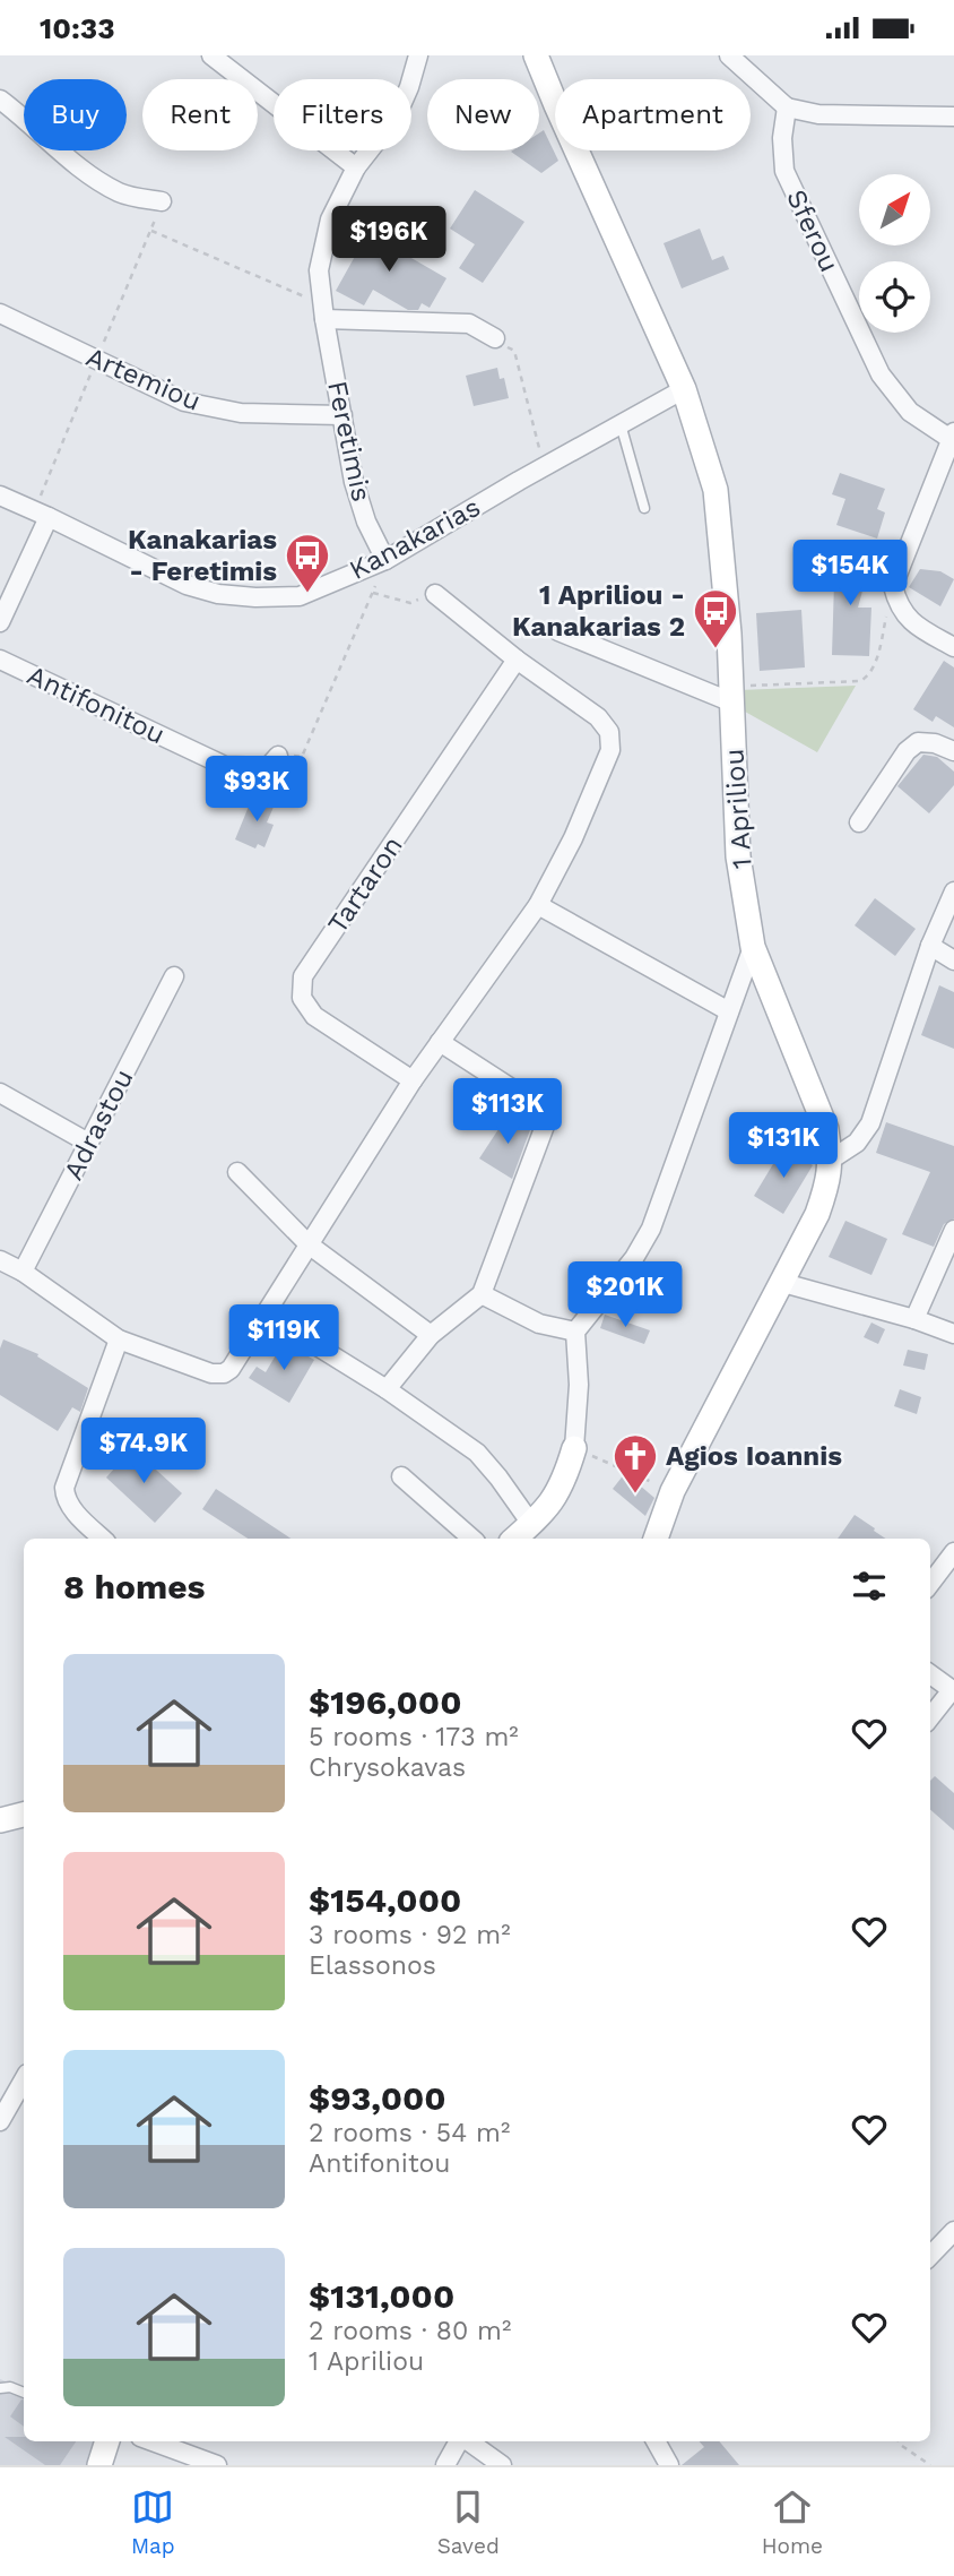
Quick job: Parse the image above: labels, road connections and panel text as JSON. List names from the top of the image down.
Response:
{
  "streets": {
    "main road": ["1 Apriliou"],
    "street": [
      "Sferou",
      "Artemiou",
      "Feretimis",
      "Kanakarias",
      "Antifonitou",
      "Tartaron",
      "Adrastou"
    ]
  },
  "crossings": [
    ["Artemiou", "Feretimis"],
    ["Feretimis", "Kanakarias"],
    ["Kanakarias", "1 Apriliou"]
  ],
  "places": {
    "bus stop": ["Kanakarias - Feretimis", "1 Apriliou - Kanakarias 2"],
    "church": ["Agios Ioannis"]
  },
  "north": "top right",
  "page": {
    "status": "10:33",
    "chip": [
      "Buy",
      "Rent",
      "Filters",
      "New",
      "Apartment"
    ],
    "price": [
      "$196K",
      "$154K",
      "$93K",
      "$113K",
      "$131K",
      "$201K",
      "$119K",
      "$74.9K"
    ],
    "heading": "8 homes",
    "list": [
      {
        "name": "$196,000",
        "note": "5 rooms · 173 m² · Chrysokavas"
      },
      {
        "name": "$154,000",
        "note": "3 rooms · 92 m² · Elassonos"
      },
      {
        "name": "$93,000",
        "note": "2 rooms · 54 m² · Antifonitou"
      },
      {
        "name": "$131,000",
        "note": "2 rooms · 80 m² · 1 Apriliou"
      }
    ],
    "tabs": ["Map", "Saved", "Home"]
  }
}
